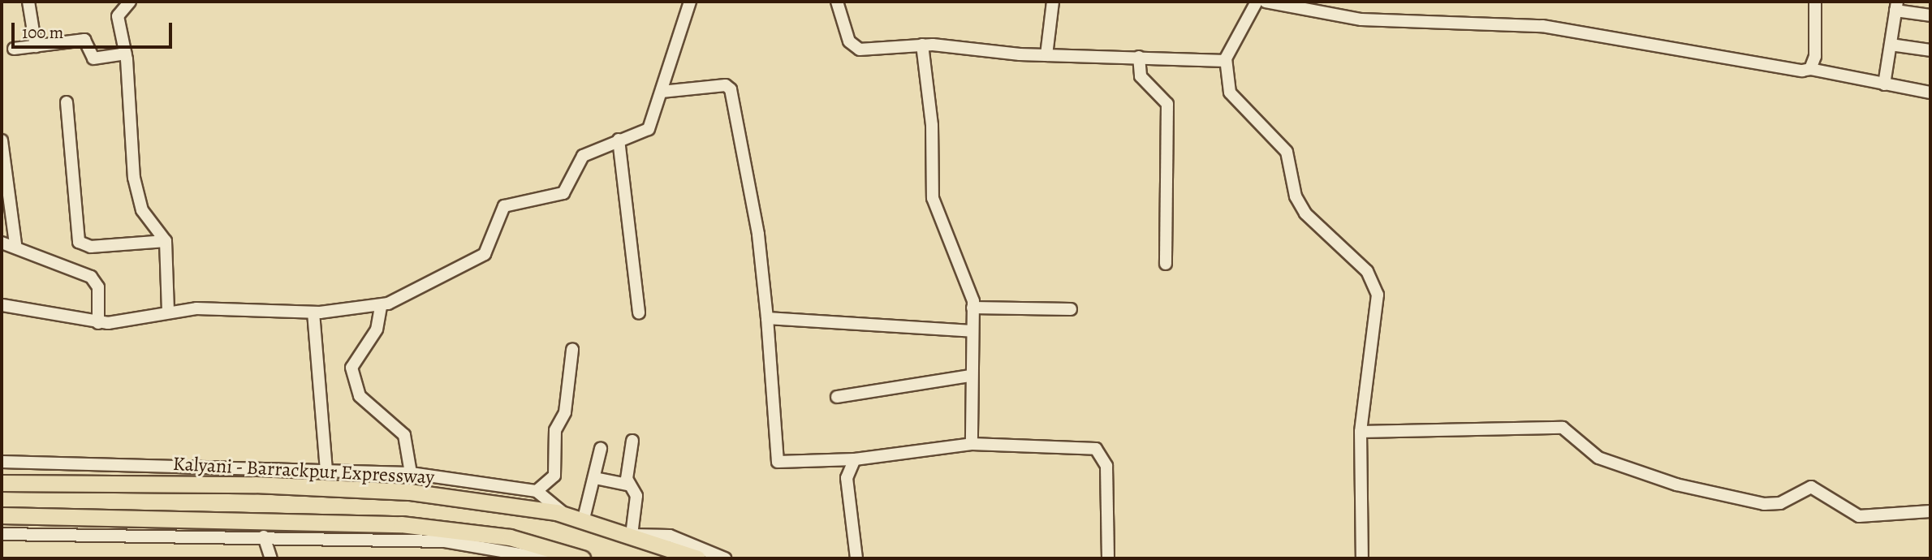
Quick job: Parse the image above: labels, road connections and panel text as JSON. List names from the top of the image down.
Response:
{
  "streets": {
    "highway": ["Kalyani - Barrackpur Expressway"]
  },
  "scale_bar": "100 m"
}
